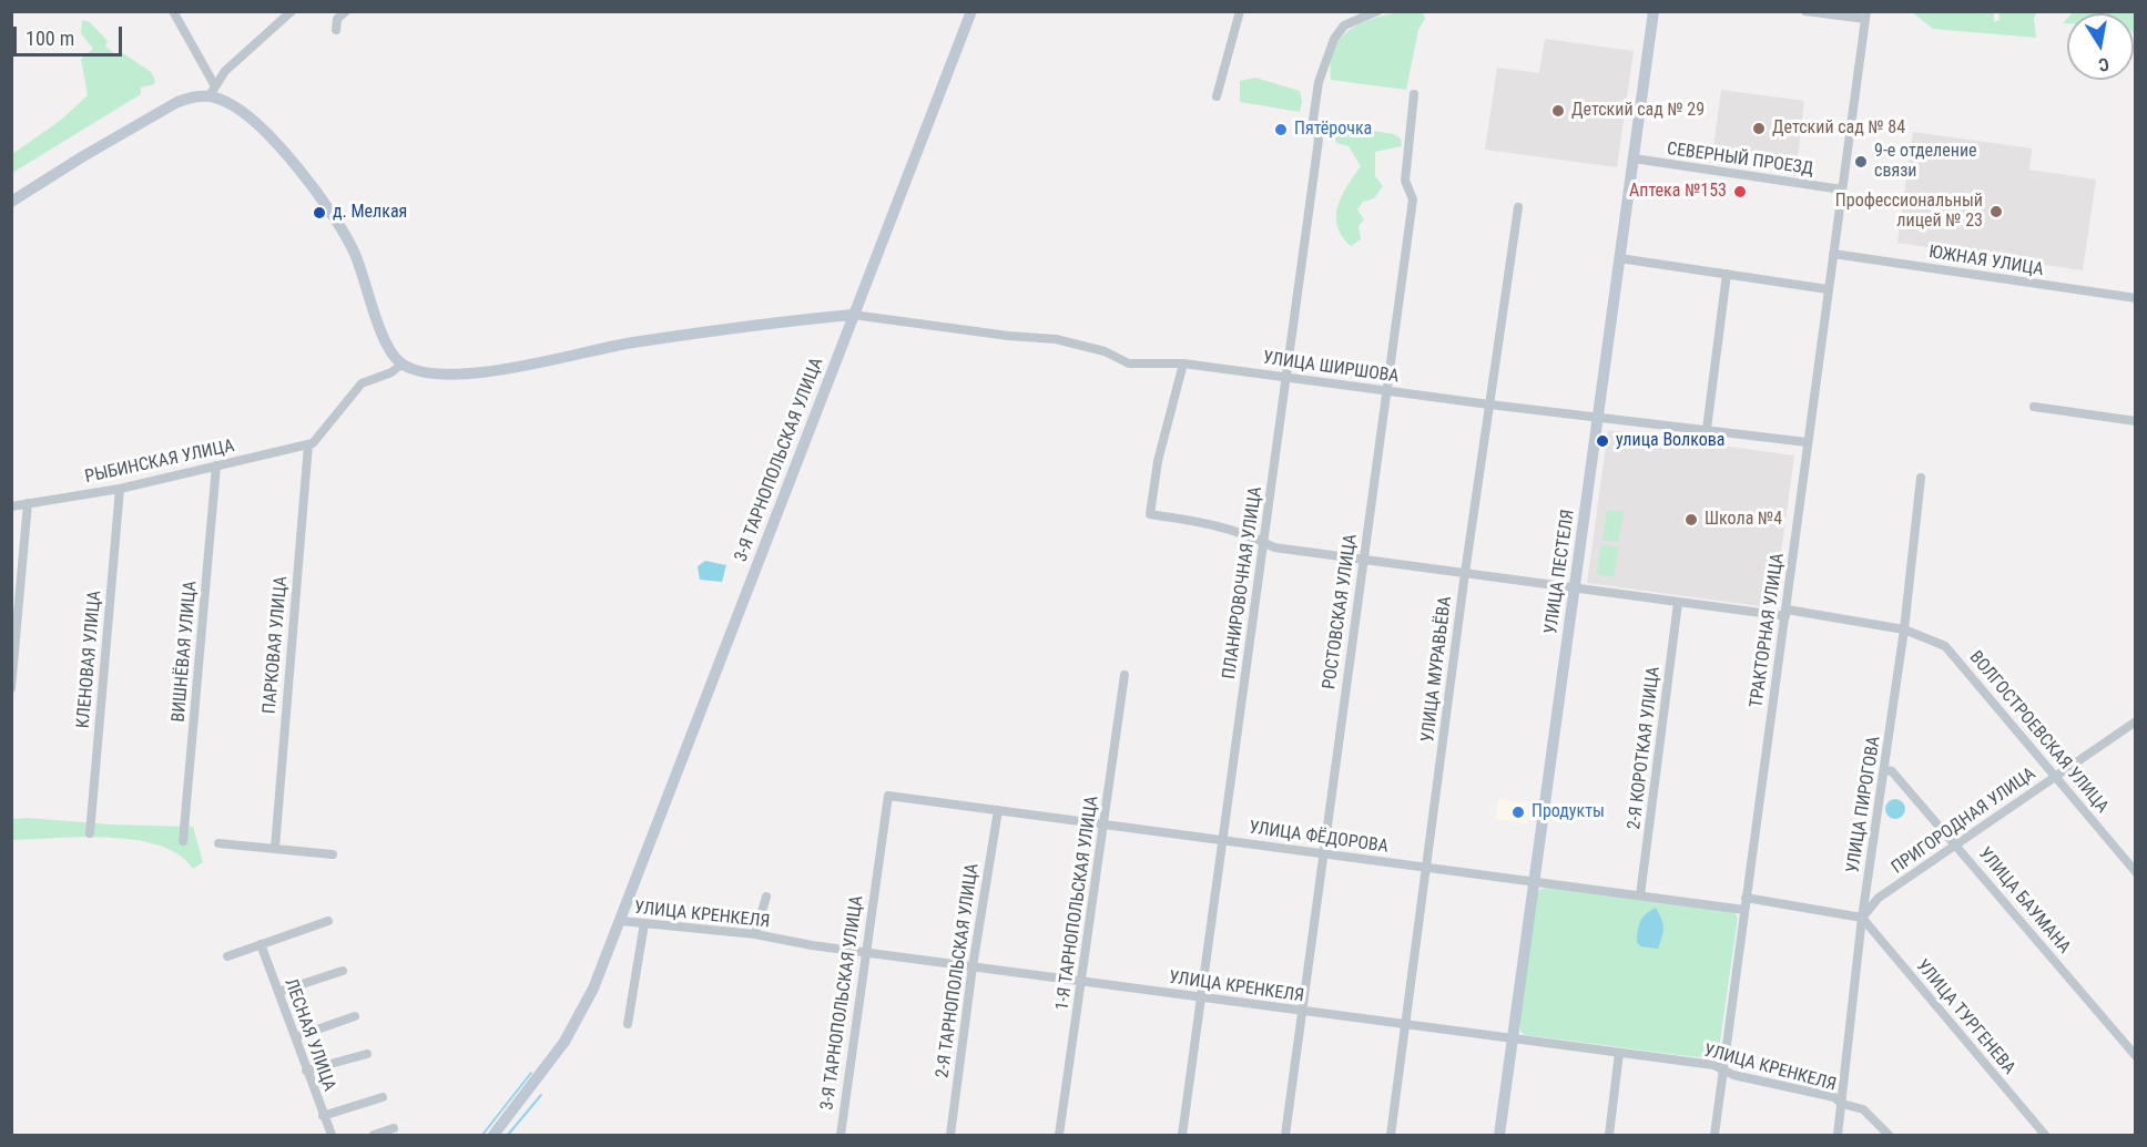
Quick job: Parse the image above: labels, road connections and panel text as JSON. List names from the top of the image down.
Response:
{
  "streets": {
    "street": [
      "СЕВЕРНЫЙ ПРОЕЗД",
      "ЮЖНАЯ УЛИЦА",
      "УЛИЦА ШИРШОВА",
      "3-Я ТАРНОПОЛЬСКАЯ УЛИЦА",
      "РЫБИНСКАЯ УЛИЦА",
      "УЛИЦА ПЕСТЕЛЯ",
      "ПЛАНИРОВОЧНАЯ УЛИЦА",
      "РОСТОВСКАЯ УЛИЦА",
      "ТРАКТОРНАЯ УЛИЦА",
      "ПАРКОВАЯ УЛИЦА",
      "ВИШНЁВАЯ УЛИЦА",
      "КЛЕНОВАЯ УЛИЦА",
      "УЛИЦА МУРАВЬЁВА",
      "ВОЛГОСТРОЕВСКАЯ УЛИЦА",
      "2-Я КОРОТКАЯ УЛИЦА",
      "УЛИЦА ПИРОГОВА",
      "ПРИГОРОДНАЯ УЛИЦА",
      "УЛИЦА ФЁДОРОВА",
      "УЛИЦА БАУМАНА",
      "1-Я ТАРНОПОЛЬСКАЯ УЛИЦА",
      "УЛИЦА КРЕНКЕЛЯ",
      "2-Я ТАРНОПОЛЬСКАЯ УЛИЦА",
      "УЛИЦА ТУРГЕНЕВА",
      "ЛЕСНАЯ УЛИЦА"
    ]
  },
  "crossings": [
    ["СЕВЕРНЫЙ ПРОЕЗД", "УЛИЦА ПЕСТЕЛЯ"],
    ["СЕВЕРНЫЙ ПРОЕЗД", "ТРАКТОРНАЯ УЛИЦА"],
    ["ЮЖНАЯ УЛИЦА", "ТРАКТОРНАЯ УЛИЦА"],
    ["УЛИЦА ШИРШОВА", "3-Я ТАРНОПОЛЬСКАЯ УЛИЦА"],
    ["УЛИЦА ШИРШОВА", "УЛИЦА ПЕСТЕЛЯ"],
    ["УЛИЦА ШИРШОВА", "ПЛАНИРОВОЧНАЯ УЛИЦА"],
    ["УЛИЦА ШИРШОВА", "РОСТОВСКАЯ УЛИЦА"],
    ["УЛИЦА ШИРШОВА", "ТРАКТОРНАЯ УЛИЦА"],
    ["УЛИЦА ШИРШОВА", "УЛИЦА МУРАВЬЁВА"],
    ["3-Я ТАРНОПОЛЬСКАЯ УЛИЦА", "УЛИЦА ФЁДОРОВА"],
    ["3-Я ТАРНОПОЛЬСКАЯ УЛИЦА", "УЛИЦА КРЕНКЕЛЯ"],
    ["РЫБИНСКАЯ УЛИЦА", "ПАРКОВАЯ УЛИЦА"],
    ["РЫБИНСКАЯ УЛИЦА", "ВИШНЁВАЯ УЛИЦА"],
    ["РЫБИНСКАЯ УЛИЦА", "КЛЕНОВАЯ УЛИЦА"],
    ["УЛИЦА ПЕСТЕЛЯ", "УЛИЦА ФЁДОРОВА"],
    ["УЛИЦА ПЕСТЕЛЯ", "УЛИЦА КРЕНКЕЛЯ"],
    ["ПЛАНИРОВОЧНАЯ УЛИЦА", "УЛИЦА ФЁДОРОВА"],
    ["ПЛАНИРОВОЧНАЯ УЛИЦА", "УЛИЦА КРЕНКЕЛЯ"],
    ["РОСТОВСКАЯ УЛИЦА", "УЛИЦА ФЁДОРОВА"],
    ["РОСТОВСКАЯ УЛИЦА", "УЛИЦА КРЕНКЕЛЯ"],
    ["ТРАКТОРНАЯ УЛИЦА", "УЛИЦА ФЁДОРОВА"],
    ["ТРАКТОРНАЯ УЛИЦА", "УЛИЦА КРЕНКЕЛЯ"],
    ["УЛИЦА МУРАВЬЁВА", "УЛИЦА ФЁДОРОВА"],
    ["УЛИЦА МУРАВЬЁВА", "УЛИЦА КРЕНКЕЛЯ"],
    ["ВОЛГОСТРОЕВСКАЯ УЛИЦА", "УЛИЦА ПИРОГОВА"],
    ["ВОЛГОСТРОЕВСКАЯ УЛИЦА", "ПРИГОРОДНАЯ УЛИЦА"],
    ["2-Я КОРОТКАЯ УЛИЦА", "УЛИЦА ФЁДОРОВА"],
    ["УЛИЦА ПИРОГОВА", "ПРИГОРОДНАЯ УЛИЦА"],
    ["УЛИЦА ПИРОГОВА", "УЛИЦА БАУМАНА"],
    ["УЛИЦА ПИРОГОВА", "УЛИЦА КРЕНКЕЛЯ"],
    ["УЛИЦА ПИРОГОВА", "УЛИЦА ТУРГЕНЕВА"],
    ["ПРИГОРОДНАЯ УЛИЦА", "УЛИЦА БАУМАНА"],
    ["ПРИГОРОДНАЯ УЛИЦА", "УЛИЦА ТУРГЕНЕВА"],
    ["УЛИЦА ФЁДОРОВА", "1-Я ТАРНОПОЛЬСКАЯ УЛИЦА"],
    ["УЛИЦА ФЁДОРОВА", "2-Я ТАРНОПОЛЬСКАЯ УЛИЦА"],
    ["1-Я ТАРНОПОЛЬСКАЯ УЛИЦА", "УЛИЦА КРЕНКЕЛЯ"],
    ["УЛИЦА КРЕНКЕЛЯ", "2-Я ТАРНОПОЛЬСКАЯ УЛИЦА"]
  ],
  "places": [
    "Детский сад № 29",
    "Детский сад № 84",
    "Пятёрочка",
    "9-е отделение связи",
    "Аптека №153",
    "Профессиональный лицей № 23",
    "д. Мелкая",
    "улица Волкова",
    "Школа №4",
    "Продукты"
  ],
  "scale_bar": "100 m",
  "north": "bottom"
}
